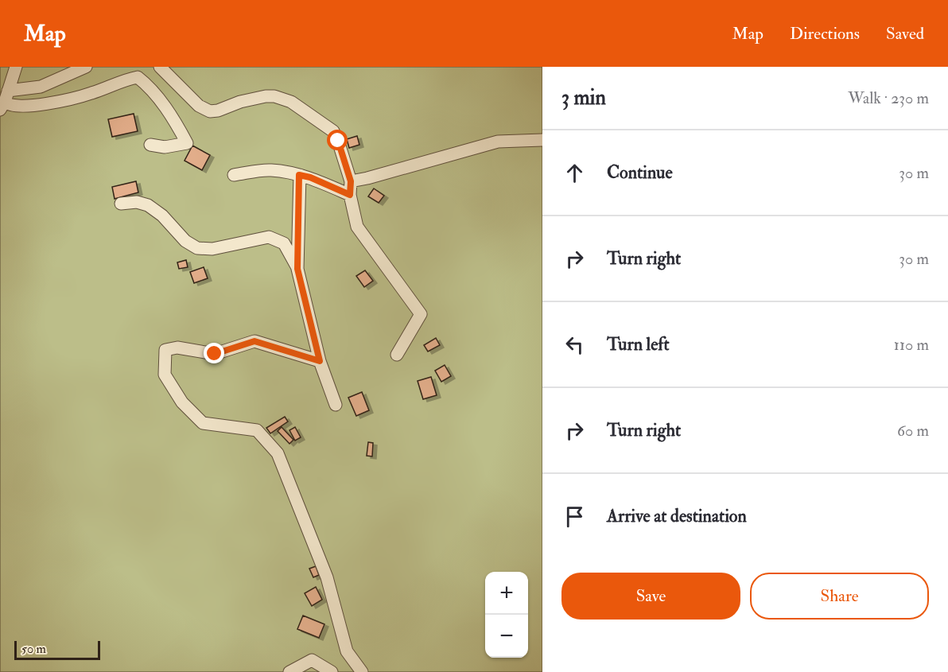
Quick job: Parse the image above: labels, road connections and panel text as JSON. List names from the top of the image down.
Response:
{
  "scale_bar": "50 m",
  "page": {
    "header": "Map",
    "nav": ["Map", "Directions", "Saved"],
    "heading": ["3 min", "Walk · 230 m"],
    "list": [
      ["Continue", "30 m"],
      ["Turn right", "30 m"],
      ["Turn left", "110 m"],
      ["Turn right", "60 m"],
      "Arrive at destination"
    ],
    "buttons": ["Save", "Share"],
    "map_buttons": ["+", "−"],
    "scale": "50 m"
  }
}
